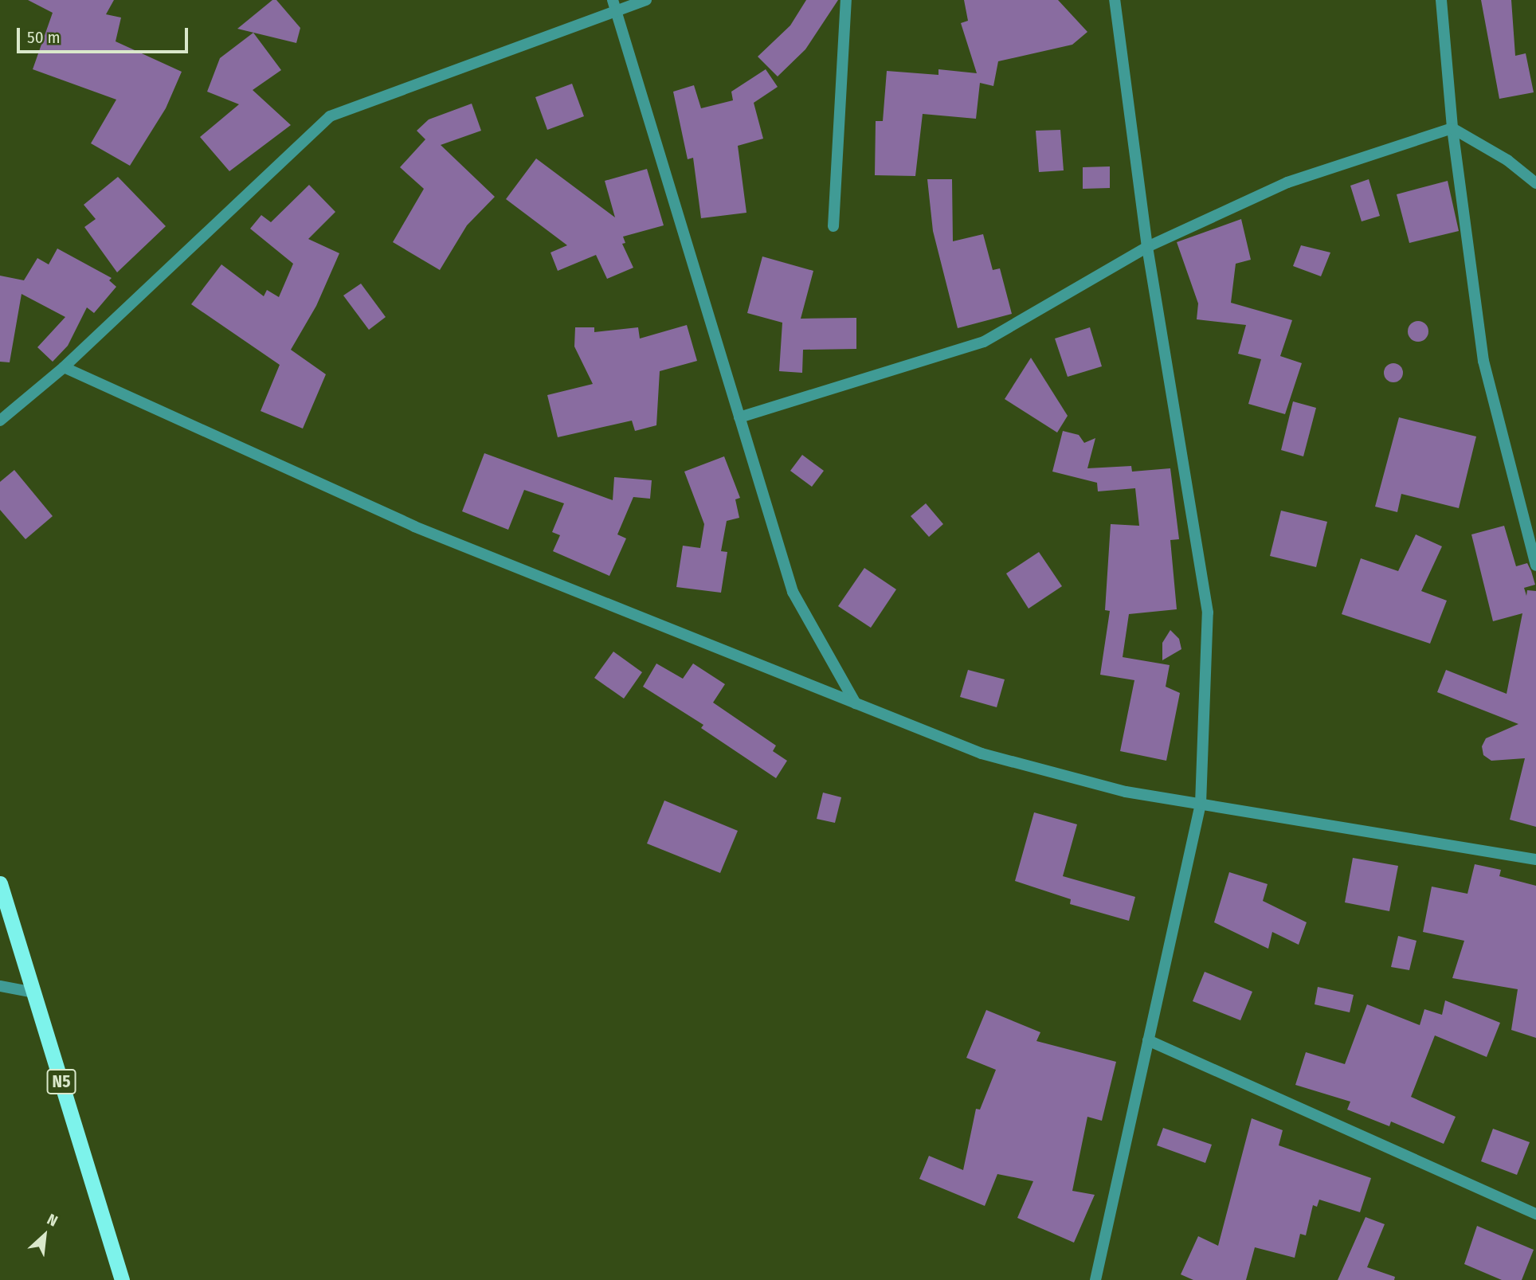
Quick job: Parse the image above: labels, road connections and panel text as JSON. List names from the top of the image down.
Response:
{
  "streets": {
    "highway": ["N5"]
  },
  "scale_bar": "50 m",
  "north": "top right"
}
